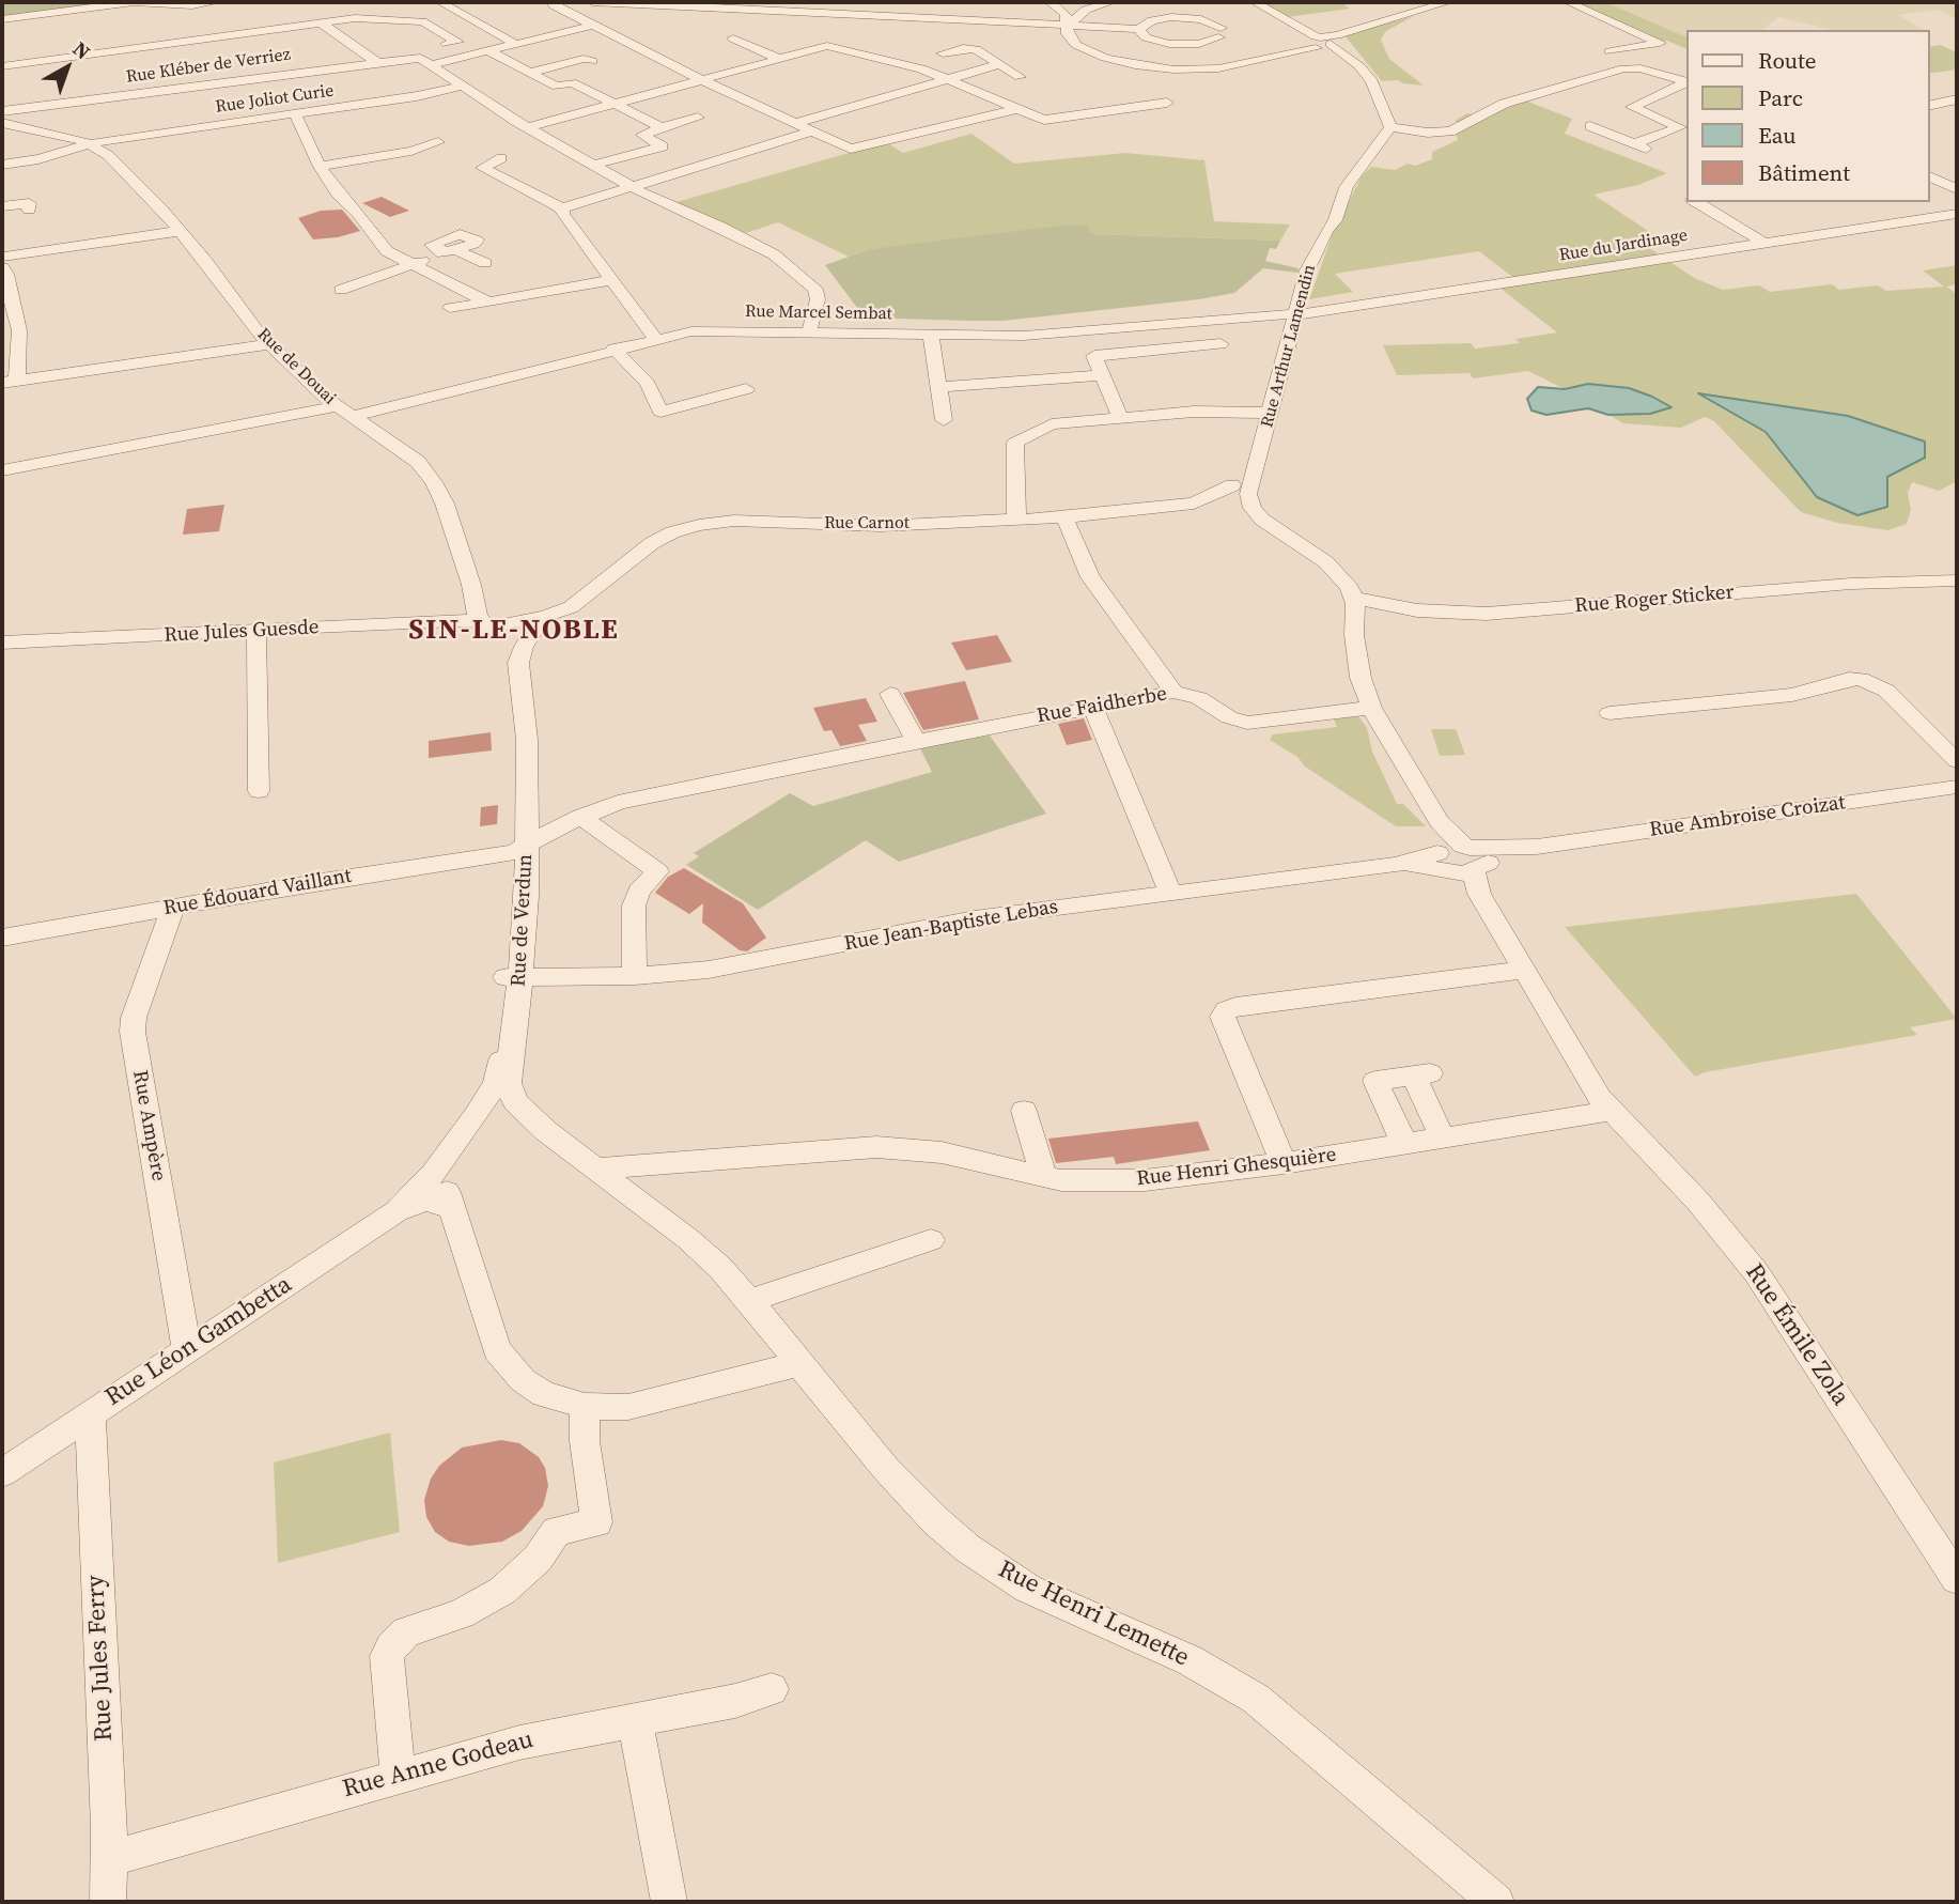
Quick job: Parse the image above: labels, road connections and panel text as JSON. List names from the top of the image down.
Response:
{
  "streets": {
    "street": [
      "Rue Kléber de Verriez",
      "Rue Joliot Curie",
      "Rue du Jardinage",
      "Rue Marcel Sembat",
      "Rue Arthur Lamendin",
      "Rue de Douai",
      "Rue Carnot",
      "Rue Roger Sticker",
      "Rue Jules Guesde",
      "Rue Faidherbe",
      "Rue Ambroise Croizat",
      "Rue Édouard Vaillant",
      "Rue de Verdun",
      "Rue Jean-Baptiste Lebas",
      "Rue Ampère",
      "Rue Henri Ghesquière",
      "Rue Émile Zola",
      "Rue Léon Gambetta",
      "Rue Henri Lemette",
      "Rue Jules Ferry",
      "Rue Anne Godeau"
    ]
  },
  "crossings": [
    ["Rue Kléber de Verriez", "Rue de Douai"],
    ["Rue Joliot Curie", "Rue de Douai"],
    ["Rue du Jardinage", "Rue Marcel Sembat"],
    ["Rue du Jardinage", "Rue Arthur Lamendin"],
    ["Rue Marcel Sembat", "Rue Arthur Lamendin"],
    ["Rue Marcel Sembat", "Rue de Douai"],
    ["Rue de Douai", "Rue Carnot"],
    ["Rue de Douai", "Rue Jules Guesde"],
    ["Rue de Douai", "Rue de Verdun"],
    ["Rue Carnot", "Rue Jules Guesde"],
    ["Rue Carnot", "Rue de Verdun"],
    ["Rue Roger Sticker", "Rue Émile Zola"],
    ["Rue Jules Guesde", "Rue de Verdun"],
    ["Rue Faidherbe", "Rue Édouard Vaillant"],
    ["Rue Faidherbe", "Rue de Verdun"],
    ["Rue Faidherbe", "Rue Émile Zola"],
    ["Rue Ambroise Croizat", "Rue Jean-Baptiste Lebas"],
    ["Rue Ambroise Croizat", "Rue Émile Zola"],
    ["Rue Édouard Vaillant", "Rue de Verdun"],
    ["Rue Édouard Vaillant", "Rue Ampère"],
    ["Rue de Verdun", "Rue Jean-Baptiste Lebas"],
    ["Rue de Verdun", "Rue Henri Ghesquière"],
    ["Rue de Verdun", "Rue Léon Gambetta"],
    ["Rue de Verdun", "Rue Henri Lemette"],
    ["Rue Jean-Baptiste Lebas", "Rue Émile Zola"],
    ["Rue Ampère", "Rue Léon Gambetta"],
    ["Rue Henri Ghesquière", "Rue Émile Zola"],
    ["Rue Henri Ghesquière", "Rue Henri Lemette"],
    ["Rue Léon Gambetta", "Rue Jules Ferry"],
    ["Rue Jules Ferry", "Rue Anne Godeau"]
  ],
  "districts": ["SIN-LE-NOBLE"],
  "legend": [
    "Route",
    "Parc",
    "Eau",
    "Bâtiment"
  ],
  "north": "top right"
}
